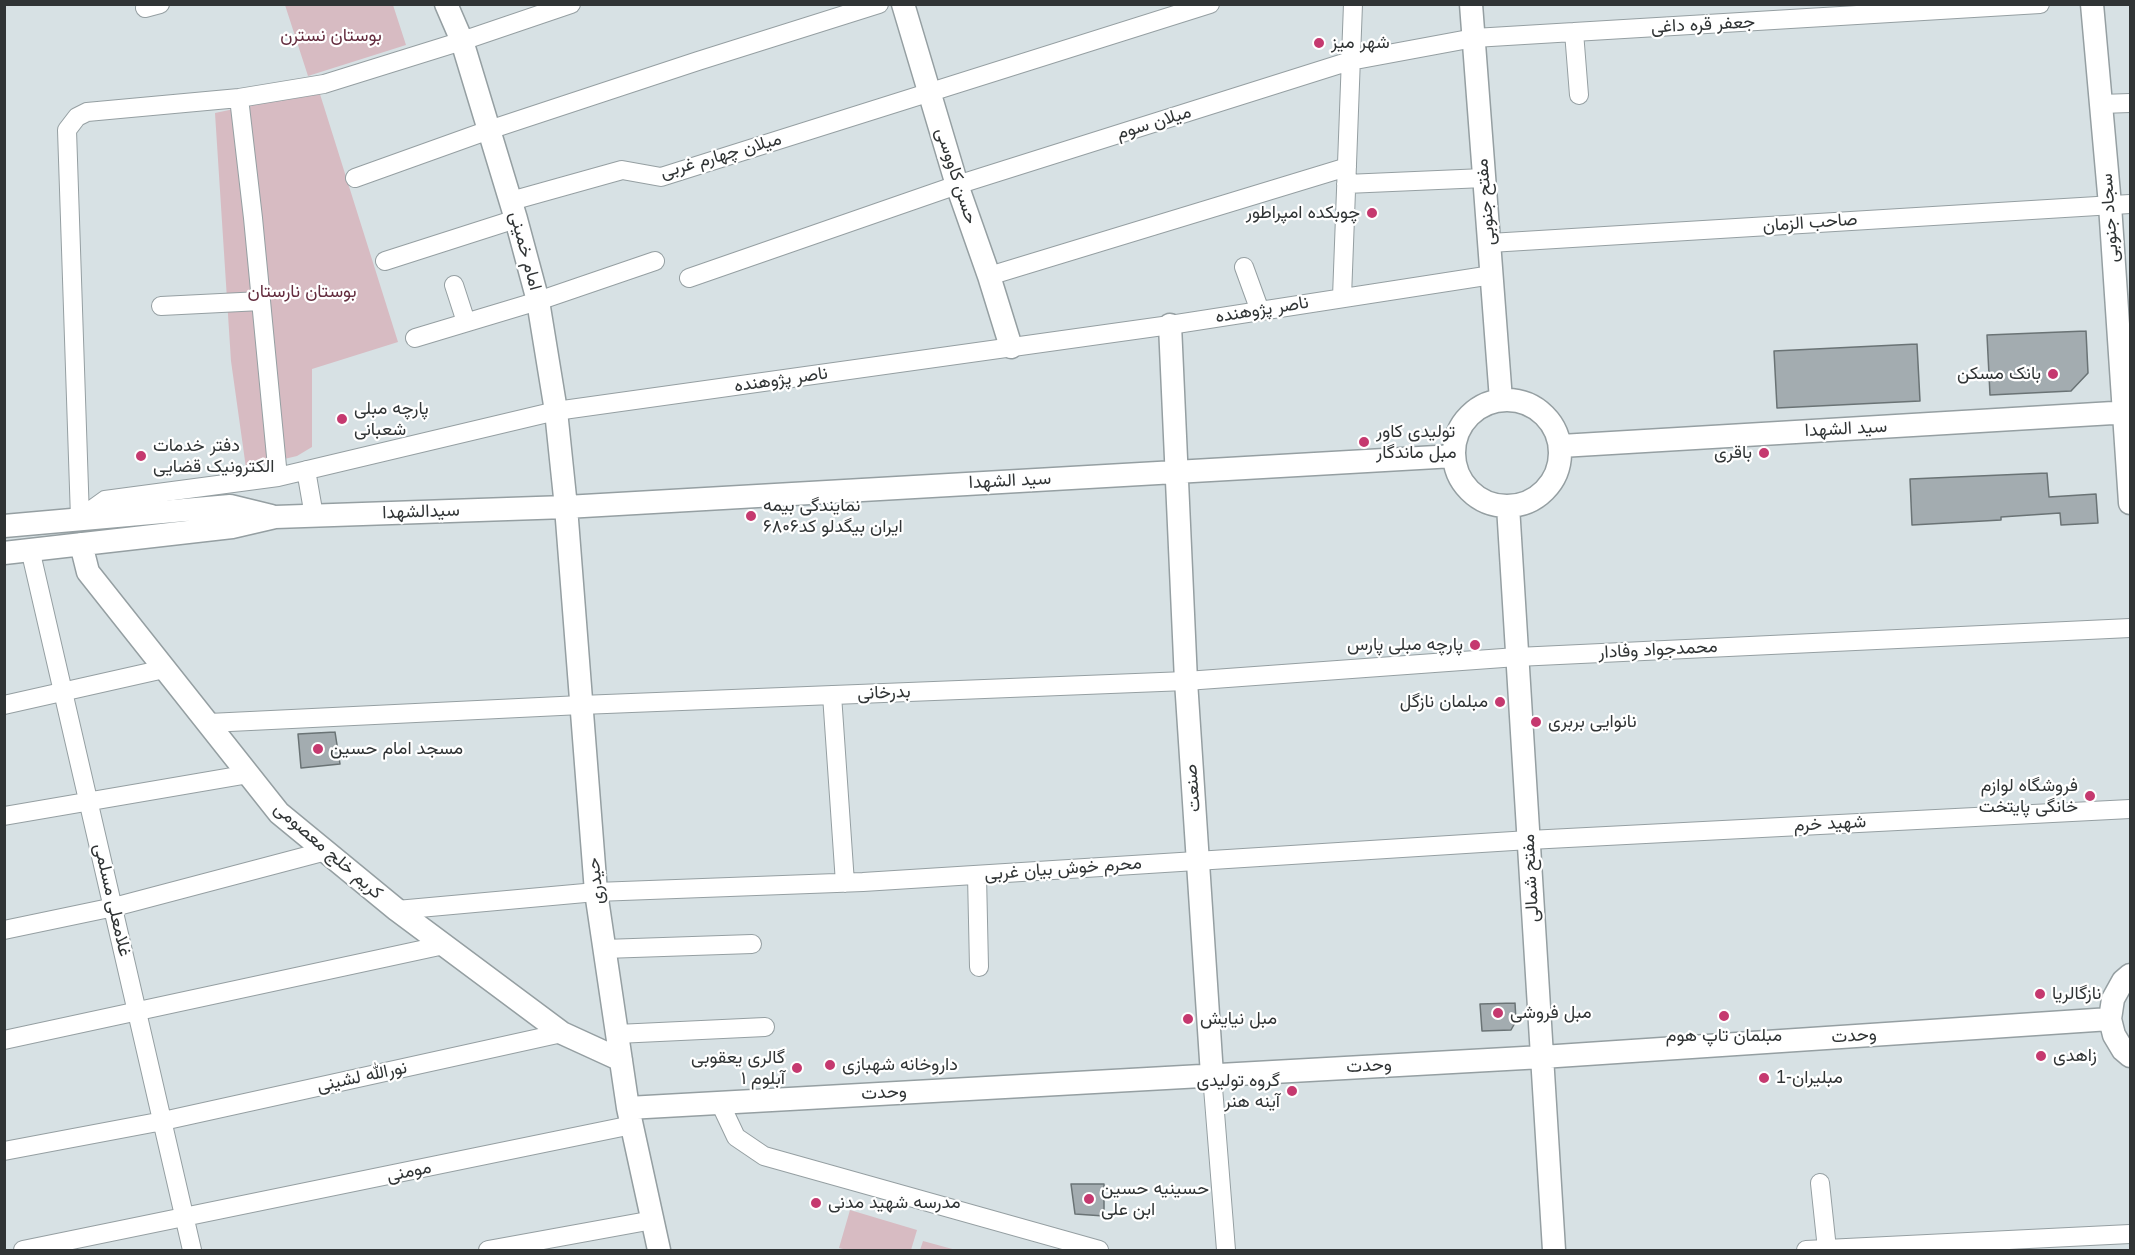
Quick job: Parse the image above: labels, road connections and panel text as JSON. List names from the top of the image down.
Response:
{
  "streets": {
    "street": [
      "جعفر قره داغی",
      "میلان سوم",
      "میلان چهارم غربی",
      "حسن کاووسی",
      "مفتح جنوبی",
      "سجاد جنوبی",
      "صاحب الزمان",
      "امام خمینی",
      "ناصر پژوهنده",
      "سید الشهدا",
      "سیدالشهدا",
      "محمدجواد وفادار",
      "بدرخانی",
      "صنعت",
      "شهید خرم",
      "کریم خلج معصومی",
      "محرم خوش بیان غربی",
      "مفتح شمالی",
      "حیدری",
      "غلامعلی مسلمی",
      "وحدت",
      "نورالله لشینی",
      "مومنی"
    ]
  },
  "crossings": [
    ["جعفر قره داغی", "میلان سوم"],
    ["جعفر قره داغی", "مفتح جنوبی"],
    ["میلان سوم", "حسن کاووسی"],
    ["میلان سوم", "مفتح جنوبی"],
    ["میلان چهارم غربی", "حسن کاووسی"],
    ["میلان چهارم غربی", "امام خمینی"],
    ["حسن کاووسی", "ناصر پژوهنده"],
    ["مفتح جنوبی", "صاحب الزمان"],
    ["مفتح جنوبی", "ناصر پژوهنده"],
    ["مفتح جنوبی", "سید الشهدا"],
    ["مفتح جنوبی", "مفتح شمالی"],
    ["سجاد جنوبی", "صاحب الزمان"],
    ["سجاد جنوبی", "سید الشهدا"],
    ["امام خمینی", "ناصر پژوهنده"],
    ["امام خمینی", "سید الشهدا"],
    ["امام خمینی", "سیدالشهدا"],
    ["امام خمینی", "حیدری"],
    ["ناصر پژوهنده", "سیدالشهدا"],
    ["ناصر پژوهنده", "صنعت"],
    ["سید الشهدا", "سیدالشهدا"],
    ["سید الشهدا", "صنعت"],
    ["سید الشهدا", "مفتح شمالی"],
    ["سید الشهدا", "حیدری"],
    ["سیدالشهدا", "کریم خلج معصومی"],
    ["سیدالشهدا", "حیدری"],
    ["سیدالشهدا", "غلامعلی مسلمی"],
    ["محمدجواد وفادار", "بدرخانی"],
    ["محمدجواد وفادار", "صنعت"],
    ["محمدجواد وفادار", "مفتح شمالی"],
    ["بدرخانی", "صنعت"],
    ["بدرخانی", "کریم خلج معصومی"],
    ["بدرخانی", "حیدری"],
    ["صنعت", "محرم خوش بیان غربی"],
    ["صنعت", "وحدت"],
    ["شهید خرم", "محرم خوش بیان غربی"],
    ["شهید خرم", "مفتح شمالی"],
    ["کریم خلج معصومی", "محرم خوش بیان غربی"],
    ["کریم خلج معصومی", "حیدری"],
    ["کریم خلج معصومی", "نورالله لشینی"],
    ["محرم خوش بیان غربی", "مفتح شمالی"],
    ["محرم خوش بیان غربی", "حیدری"],
    ["مفتح شمالی", "وحدت"],
    ["حیدری", "وحدت"],
    ["حیدری", "مومنی"],
    ["غلامعلی مسلمی", "نورالله لشینی"],
    ["غلامعلی مسلمی", "مومنی"],
    ["وحدت", "مومنی"]
  ],
  "parks": ["بوستان نسترن", "بوستان نارستان"],
  "places": [
    "شهر میز",
    "چوبکده امپراطور",
    "بانک مسکن",
    "پارچه مبلی شعبانی",
    "تولیدی کاور مبل ماندگار",
    "باقری",
    "دفتر خدمات الکترونیک قضایی",
    "نمایندگی بیمه ایران بیگدلو کد۶۸۰۶",
    "پارچه مبلی پارس",
    "مبلمان نازگل",
    "نانوایی بربری",
    "مسجد امام حسین",
    "فروشگاه لوازم خانگی پایتخت",
    "نازگالریا",
    "مبل فروشی",
    "مبلمان تاپ هوم",
    "مبل نیایش",
    "زاهدی",
    "داروخانه شهبازی",
    "گالری یعقوبی آبلوم ۱",
    "مبلیران-1",
    "گروه تولیدی آینه هنر",
    "حسینیه حسین ابن علی",
    "مدرسه شهید مدنی"
  ]
}
